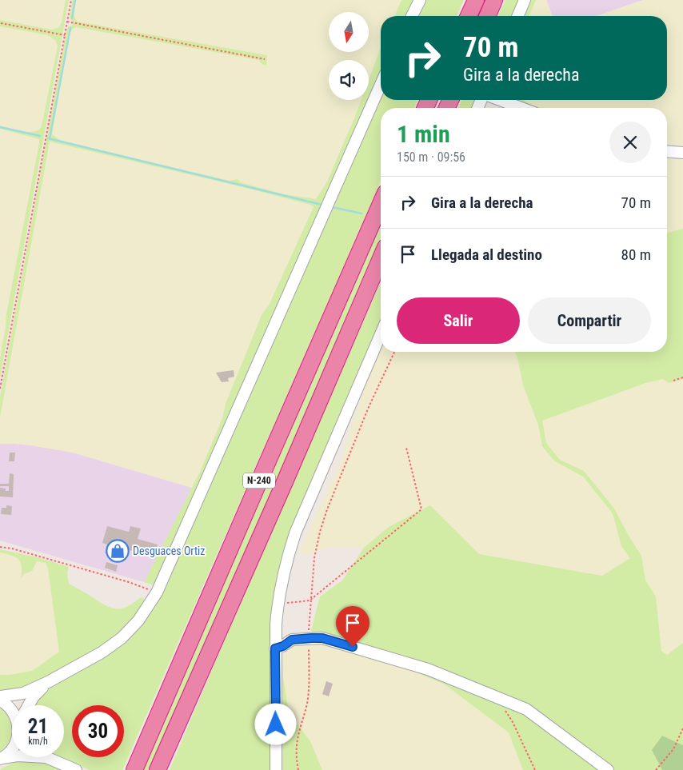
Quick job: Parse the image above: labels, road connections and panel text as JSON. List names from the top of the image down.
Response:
{
  "streets": {
    "highway": ["N-240"]
  },
  "places": {
    "shop": ["Desguaces Ortiz"]
  },
  "north": "bottom",
  "page": {
    "turn": ["70 m", "Gira a la derecha"],
    "heading": ["1 min", "150 m · 09:56"],
    "list": [
      {
        "name": "Gira a la derecha",
        "value": "70 m"
      },
      {
        "name": "Llegada al destino",
        "value": "80 m"
      }
    ],
    "buttons": ["Salir", "Compartir"],
    "speed": "21 km/h",
    "limit": "30"
  }
}
